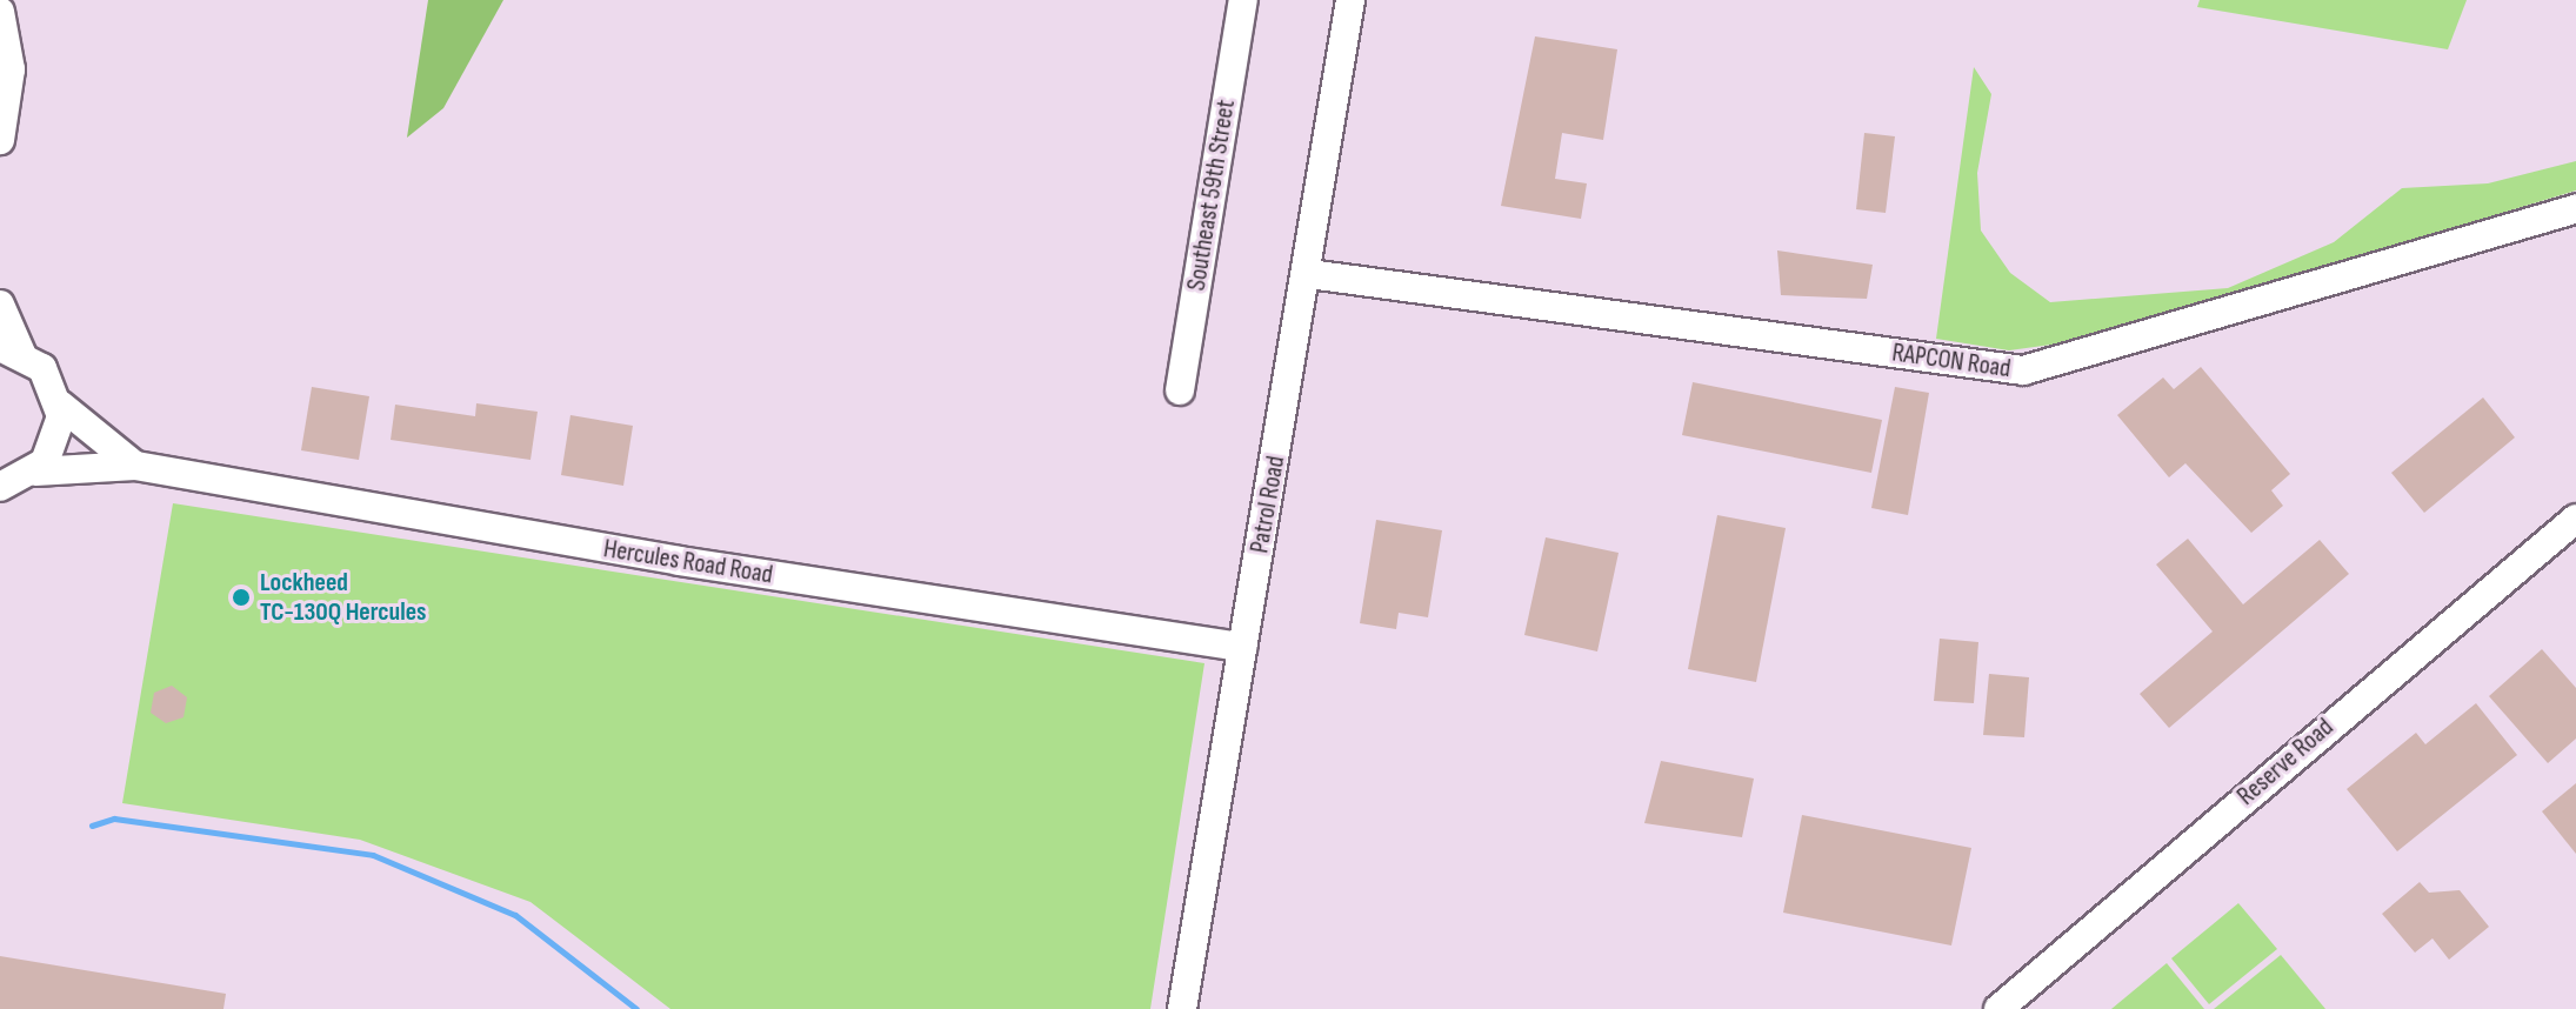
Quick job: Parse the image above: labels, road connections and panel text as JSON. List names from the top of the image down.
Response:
{
  "streets": {
    "street": [
      "Southeast 59th Street",
      "RAPCON Road",
      "Patrol Road",
      "Hercules Road Road",
      "Reserve Road"
    ]
  },
  "crossings": [
    ["RAPCON Road", "Patrol Road"],
    ["Patrol Road", "Hercules Road Road"]
  ],
  "places": ["Lockheed TC-130Q Hercules"]
}
